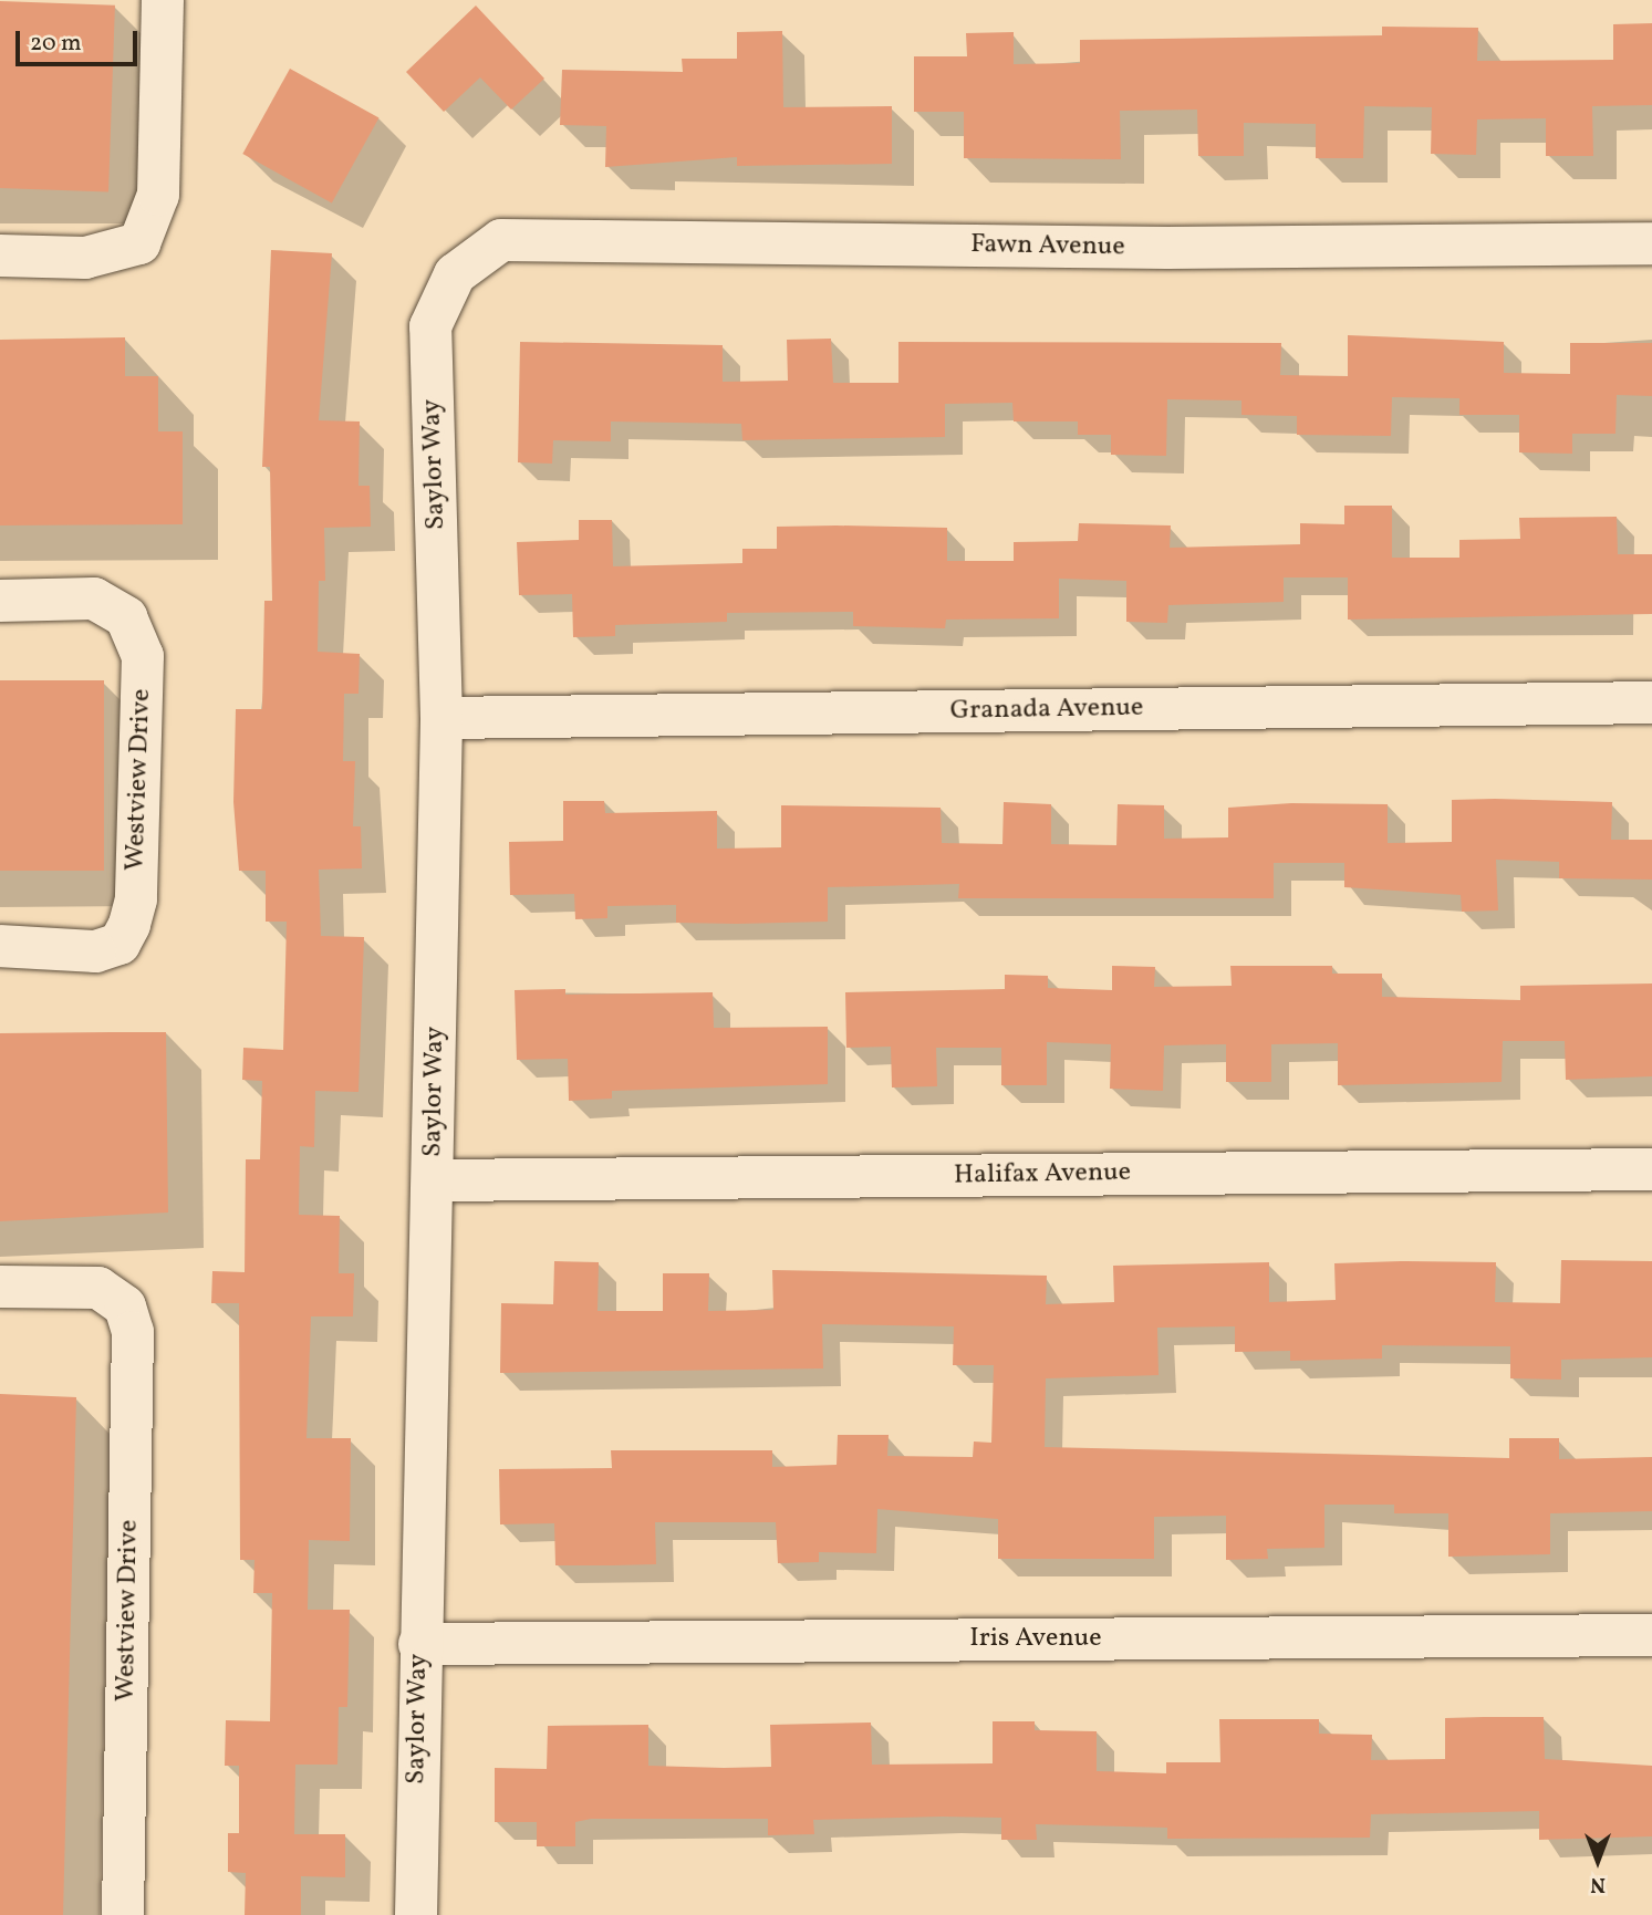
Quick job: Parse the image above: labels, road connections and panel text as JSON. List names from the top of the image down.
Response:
{
  "streets": {
    "street": [
      "Fawn Avenue",
      "Saylor Way",
      "Granada Avenue",
      "Westview Drive",
      "Halifax Avenue",
      "Iris Avenue"
    ]
  },
  "crossings": [
    ["Fawn Avenue", "Saylor Way"],
    ["Saylor Way", "Granada Avenue"],
    ["Saylor Way", "Halifax Avenue"],
    ["Saylor Way", "Iris Avenue"]
  ],
  "scale_bar": "20 m",
  "north": "bottom"
}
